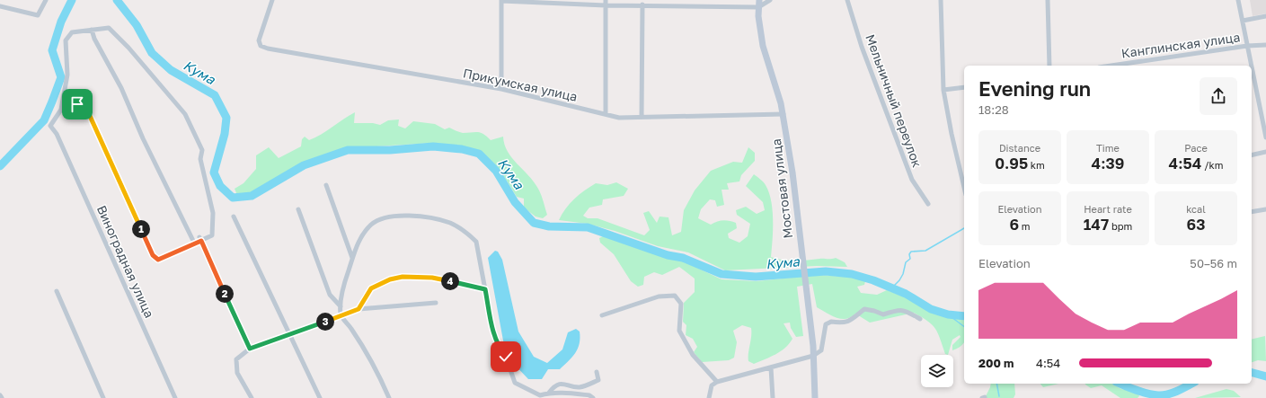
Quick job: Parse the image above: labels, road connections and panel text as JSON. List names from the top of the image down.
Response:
{
  "streets": {
    "main road": ["Мостовая улица"],
    "street": [
      "Канглинская улица",
      "Прикумская улица",
      "Мельничный переулок",
      "Виноградная улица"
    ]
  },
  "crossings": [
    ["Прикумская улица", "Мостовая улица"]
  ],
  "water": ["Кума"],
  "page": {
    "heading": ["Evening run", "18:28"],
    "stats": [
      ["Distance", "0.95 km"],
      ["Time", "4:39"],
      ["Pace", "4:54 /km"],
      ["Elevation", "6 m"],
      ["Heart rate", "147 bpm"],
      ["kcal", "63"]
    ],
    "pins": [
      "1",
      "4",
      "2",
      "3"
    ],
    "chart": ["Elevation", "50–56 m"],
    "list": [
      {
        "name": "200 m",
        "note": "4:54"
      }
    ]
  }
}
